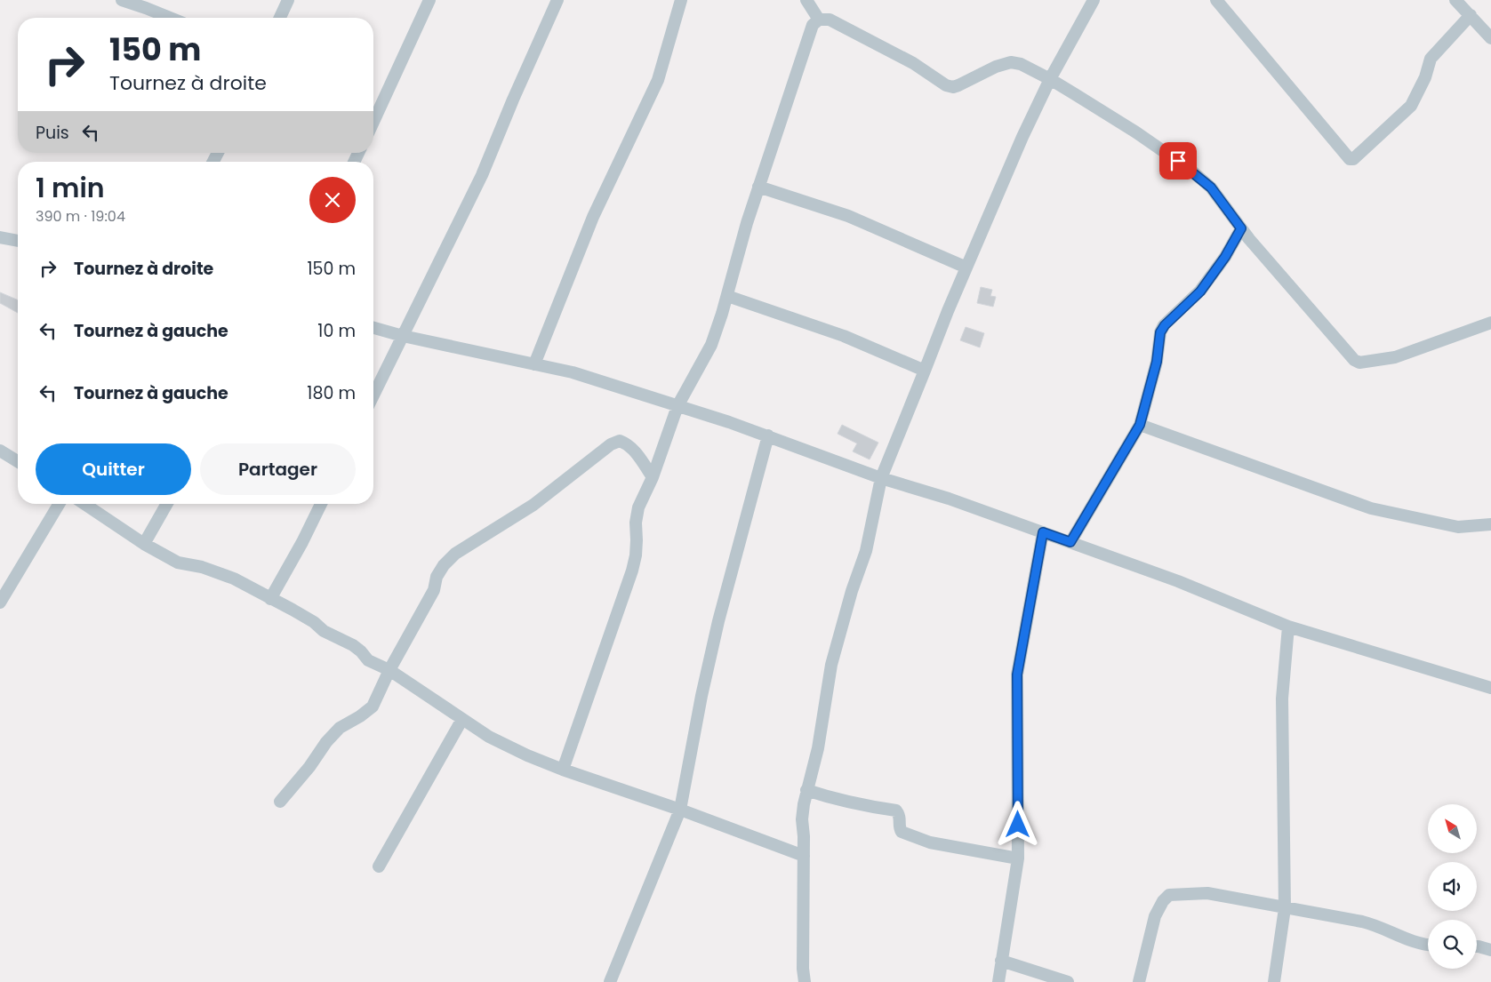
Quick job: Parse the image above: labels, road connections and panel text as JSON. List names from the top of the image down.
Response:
{
  "north": "top left",
  "page": {
    "turn": ["150 m", "Tournez à droite"],
    "then": "Puis",
    "heading": ["1 min", "390 m · 19:04"],
    "list": [
      {
        "name": "Tournez à droite",
        "value": "150 m"
      },
      {
        "name": "Tournez à gauche",
        "value": "10 m"
      },
      {
        "name": "Tournez à gauche",
        "value": "180 m"
      }
    ],
    "buttons": ["Quitter", "Partager"]
  }
}
